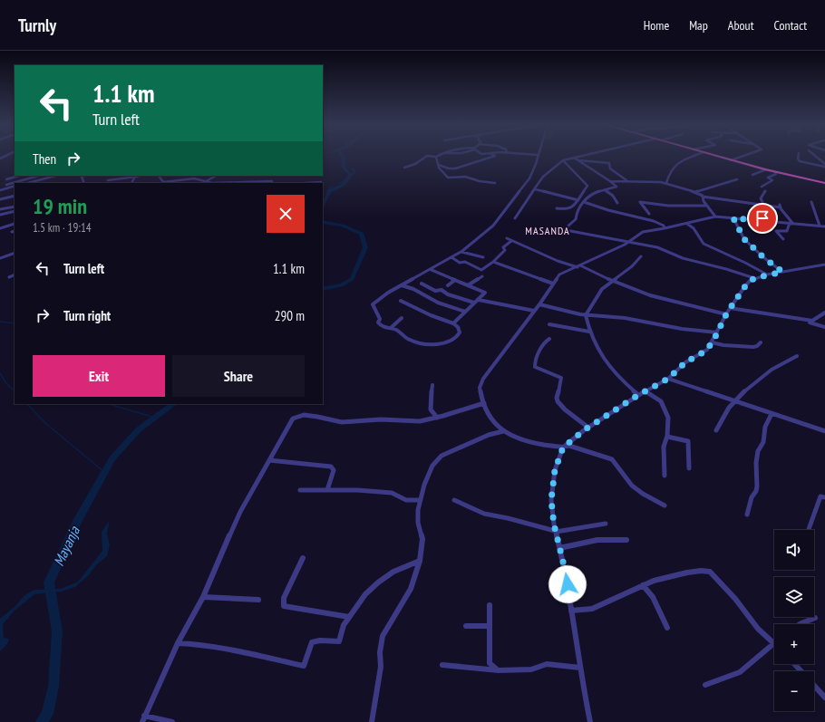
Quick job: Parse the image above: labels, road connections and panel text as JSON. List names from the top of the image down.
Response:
{
  "districts": ["MASANDA"],
  "water": ["Mayanja"],
  "page": {
    "header": "Turnly",
    "nav": [
      "Home",
      "Map",
      "About",
      "Contact"
    ],
    "turn": ["1.1 km", "Turn left"],
    "then": "Then",
    "heading": ["19 min", "1.5 km · 19:14"],
    "list": [
      {
        "name": "Turn left",
        "value": "1.1 km"
      },
      {
        "name": "Turn right",
        "value": "290 m"
      }
    ],
    "buttons": ["Exit", "Share"],
    "map_buttons": ["+", "−"]
  }
}
